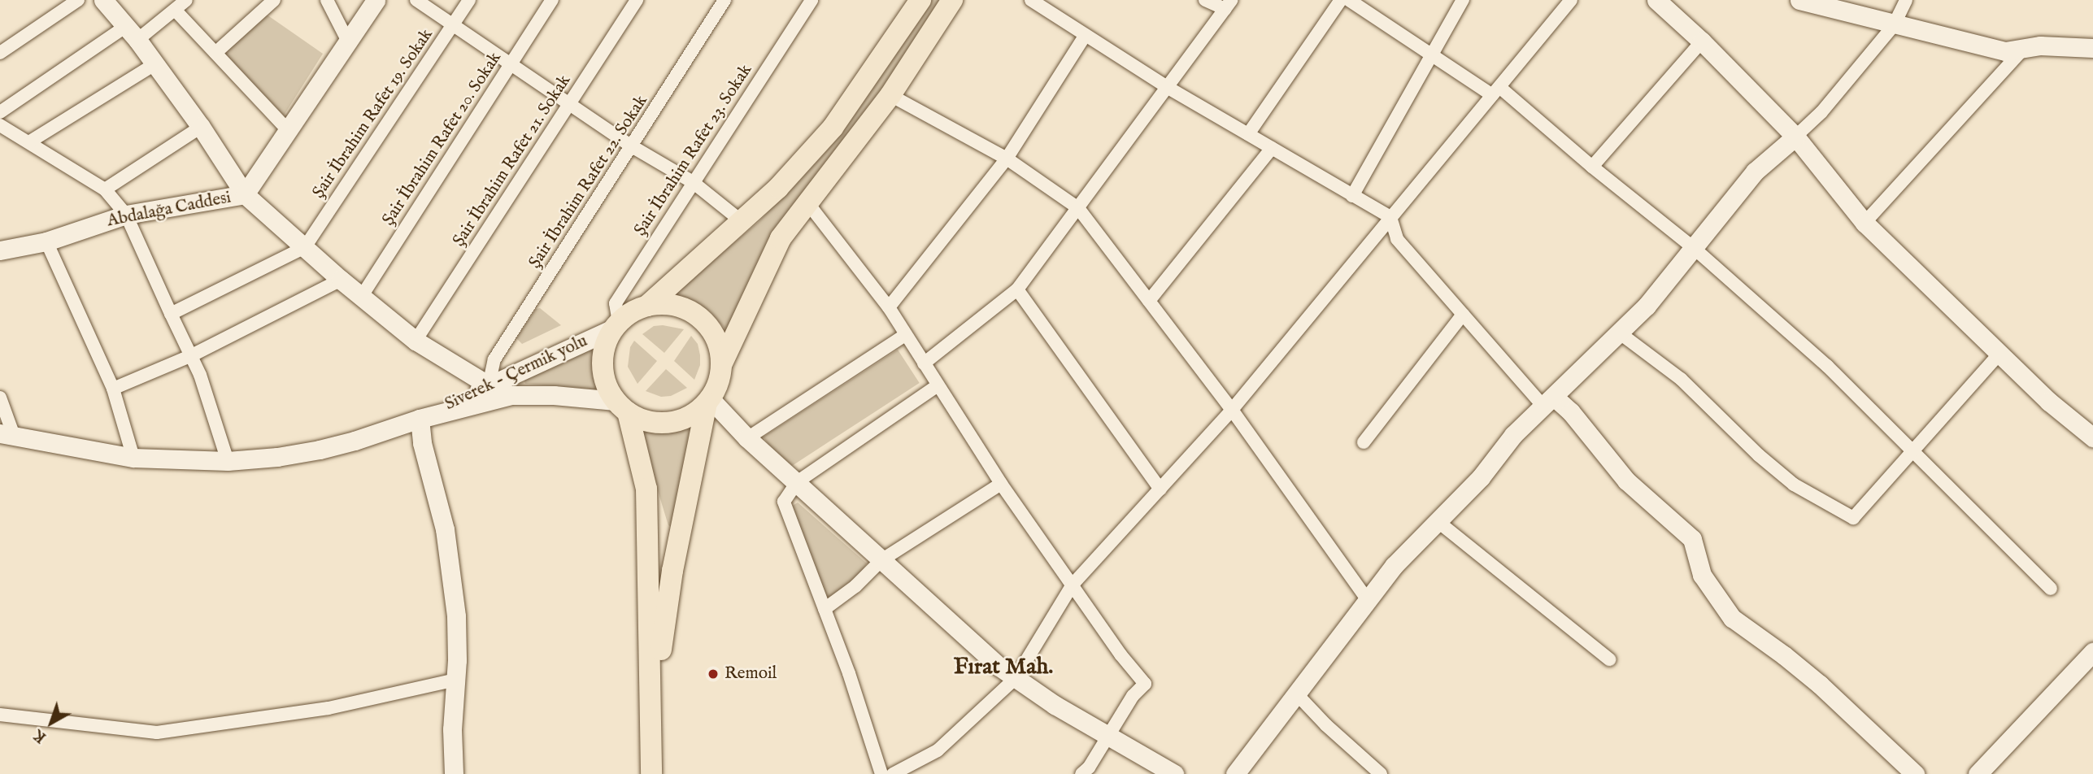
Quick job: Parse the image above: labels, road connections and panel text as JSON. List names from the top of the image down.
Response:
{
  "streets": {
    "street": [
      "Şair İbrahim Rafet 19. Sokak",
      "Şair İbrahim Rafet 20. Sokak",
      "Şair İbrahim Rafet 23. Sokak",
      "Şair İbrahim Rafet 21. Sokak",
      "Şair İbrahim Rafet 22. Sokak",
      "Abdalağa Caddesi",
      "Siverek - Çermik yolu"
    ]
  },
  "crossings": [
    ["Şair İbrahim Rafet 23. Sokak", "Siverek - Çermik yolu"],
    ["Şair İbrahim Rafet 22. Sokak", "Siverek - Çermik yolu"]
  ],
  "districts": ["Fırat Mah."],
  "places": ["Remoil"],
  "north": "bottom left"
}
